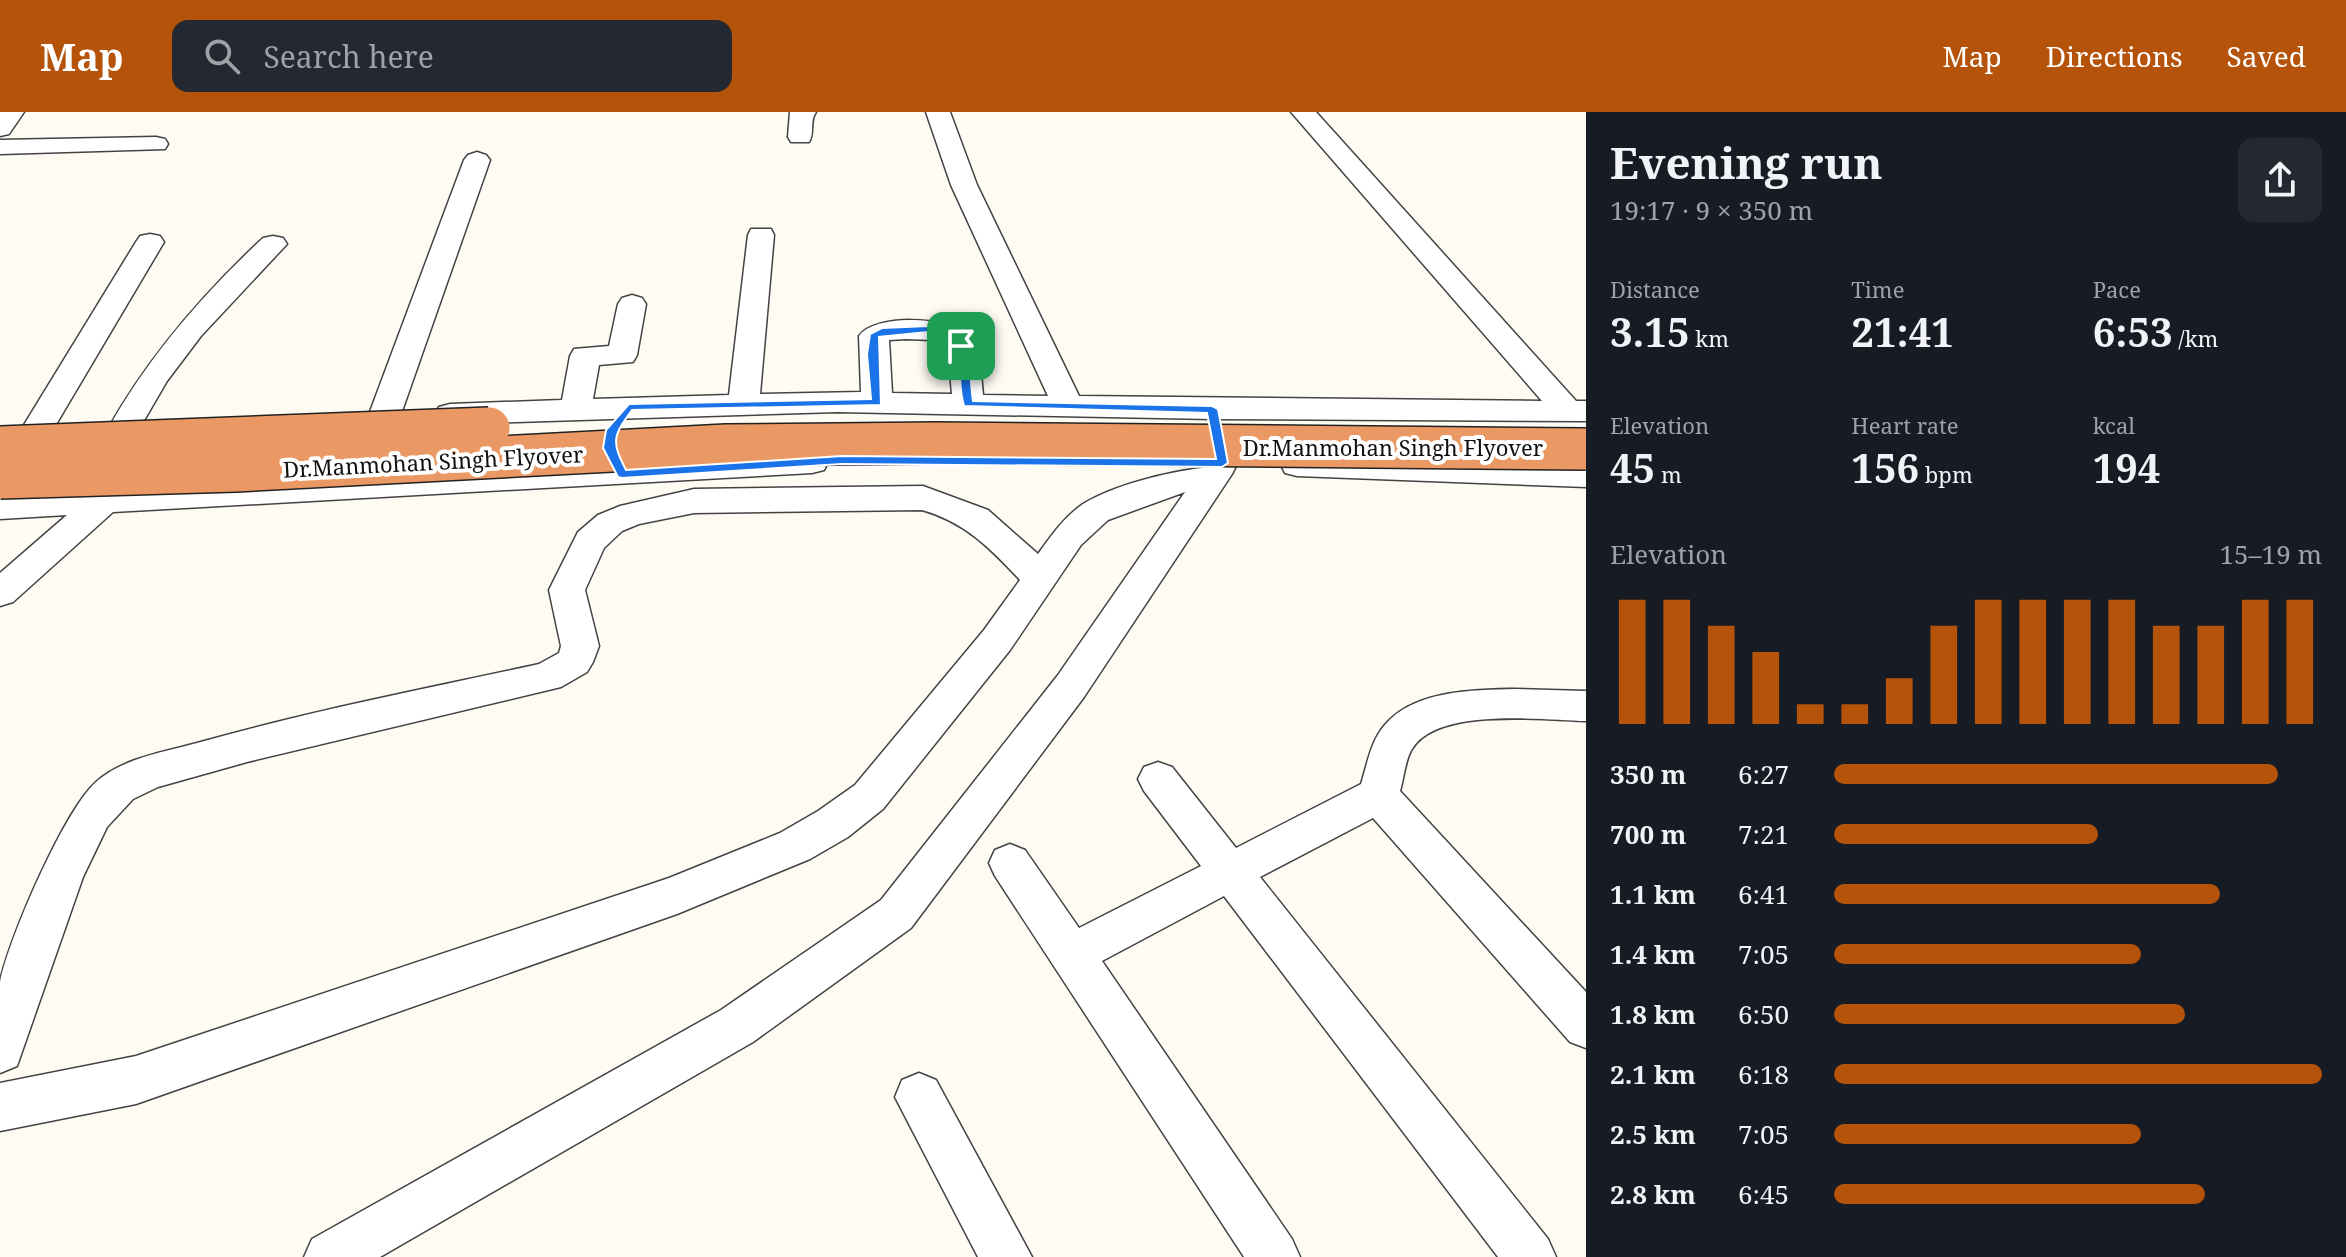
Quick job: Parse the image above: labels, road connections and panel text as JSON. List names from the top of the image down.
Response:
{
  "streets": {
    "highway": ["Dr.Manmohan Singh Flyover"]
  },
  "page": {
    "header": "Map",
    "search": "Search here",
    "nav": ["Map", "Directions", "Saved"],
    "heading": ["Evening run", "19:17 · 9 × 350 m"],
    "stats": [
      ["Distance", "3.15 km"],
      ["Time", "21:41"],
      ["Pace", "6:53 /km"],
      ["Elevation", "45 m"],
      ["Heart rate", "156 bpm"],
      ["kcal", "194"]
    ],
    "chart": ["Elevation", "15–19 m"],
    "list": [
      {
        "name": "350 m",
        "note": "6:27"
      },
      {
        "name": "700 m",
        "note": "7:21"
      },
      {
        "name": "1.1 km",
        "note": "6:41"
      },
      {
        "name": "1.4 km",
        "note": "7:05"
      },
      {
        "name": "1.8 km",
        "note": "6:50"
      },
      {
        "name": "2.1 km",
        "note": "6:18"
      },
      {
        "name": "2.5 km",
        "note": "7:05"
      },
      {
        "name": "2.8 km",
        "note": "6:45"
      }
    ]
  }
}
